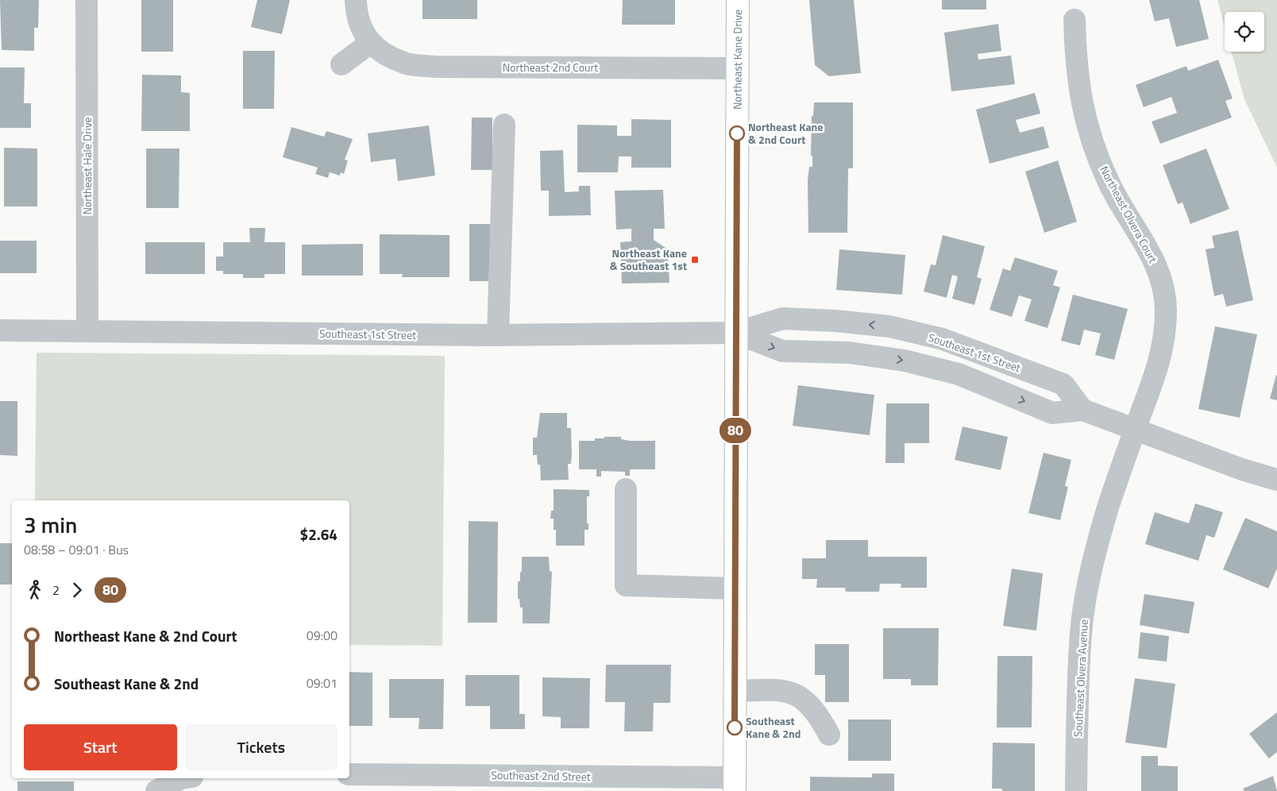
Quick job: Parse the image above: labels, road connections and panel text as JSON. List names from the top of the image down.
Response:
{
  "streets": {
    "main road": ["Northeast Kane Drive"],
    "street": [
      "Northeast 2nd Court",
      "Northeast Hale Drive",
      "Northeast Olvera Court",
      "Southeast 1st Street",
      "Southeast Olvera Avenue",
      "Southeast 2nd Street"
    ]
  },
  "crossings": [
    ["Northeast Kane Drive", "Northeast 2nd Court"],
    ["Northeast Kane Drive", "Southeast 1st Street"],
    ["Northeast Kane Drive", "Southeast 2nd Street"],
    ["Northeast Hale Drive", "Southeast 1st Street"],
    ["Northeast Olvera Court", "Southeast 1st Street"],
    ["Northeast Olvera Court", "Southeast Olvera Avenue"],
    ["Southeast 1st Street", "Southeast Olvera Avenue"]
  ],
  "places": {
    "other": ["Northeast Kane & 2nd Court", "Southeast Kane & 2nd"],
    "transit": ["Northeast Kane & Southeast 1st"]
  },
  "lines": ["bus line 80"],
  "page": {
    "on_map": "80",
    "heading": ["3 min", "08:58 – 09:01 · Bus", "$2.64"],
    "legs": ["2", "80"],
    "list": [
      {
        "name": "Northeast Kane & 2nd Court",
        "value": "09:00"
      },
      {
        "name": "Southeast Kane & 2nd",
        "value": "09:01"
      }
    ],
    "buttons": ["Start", "Tickets"]
  }
}
